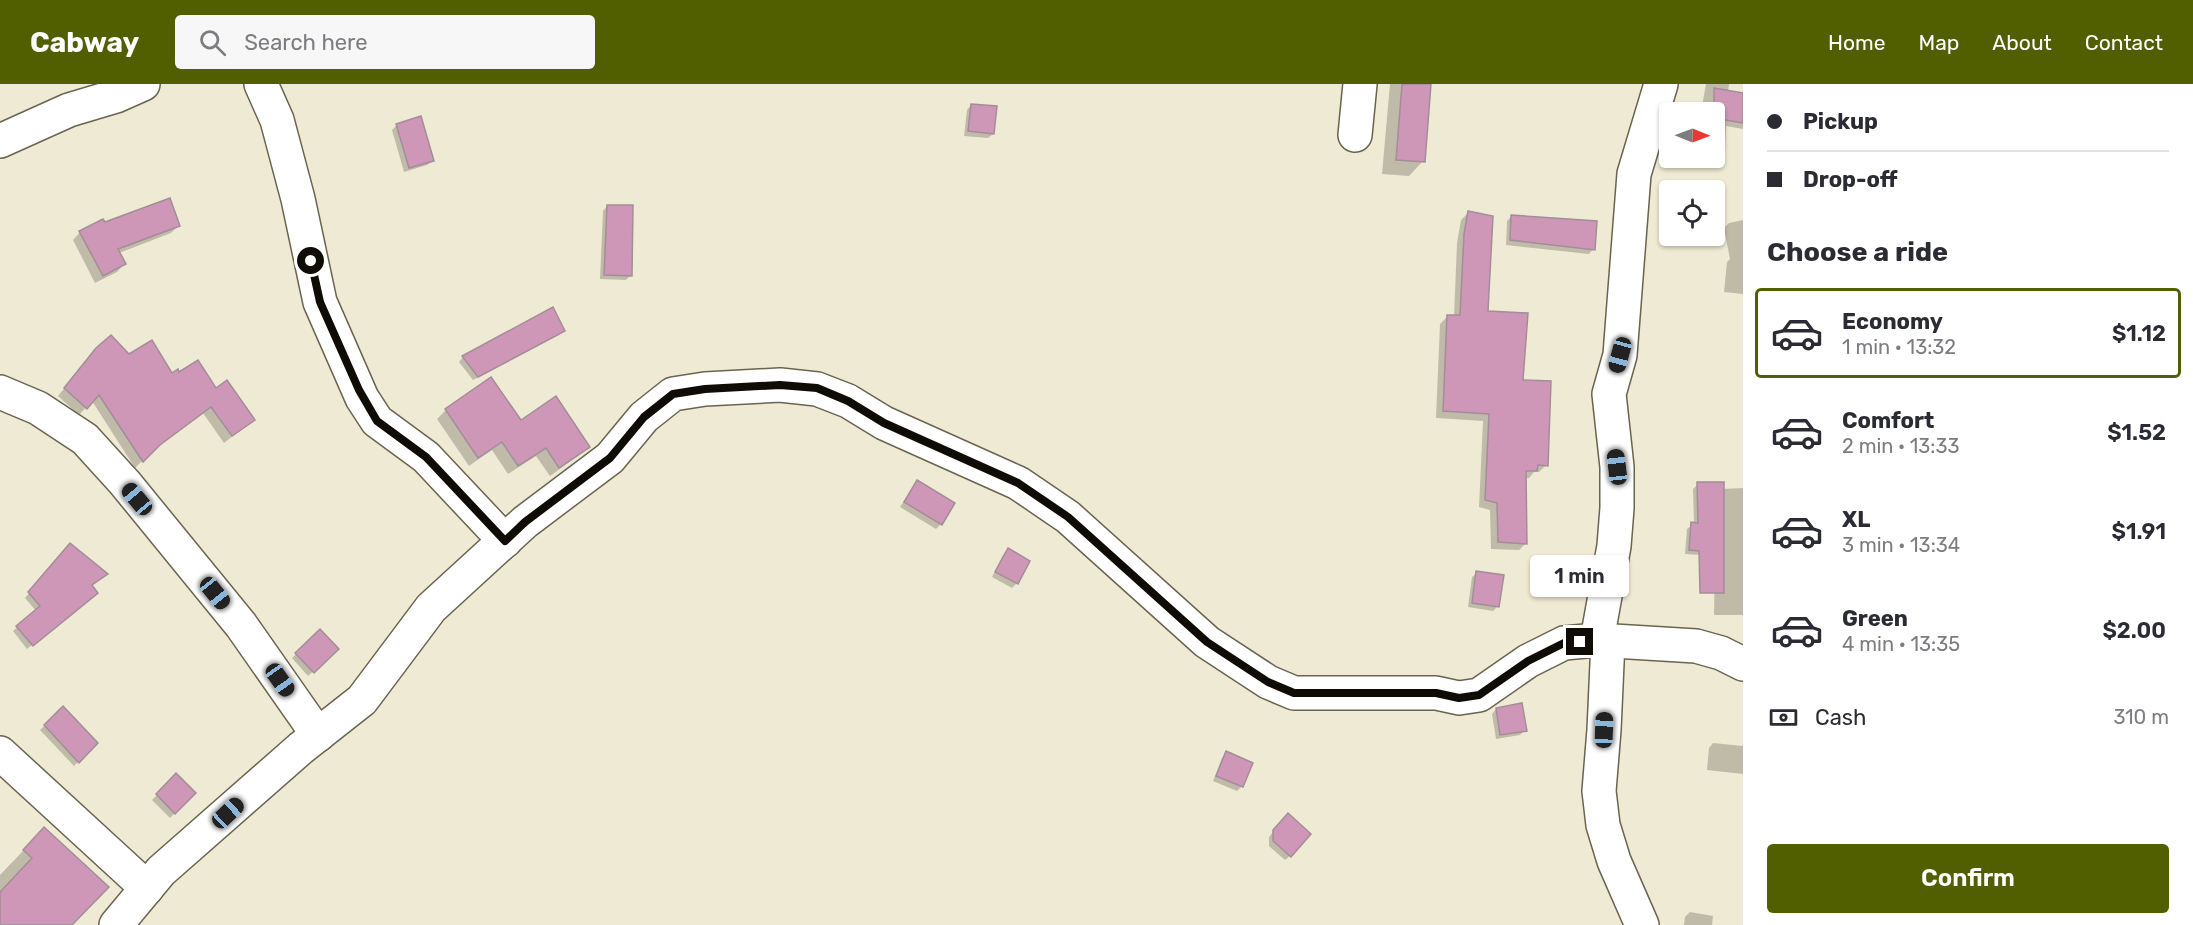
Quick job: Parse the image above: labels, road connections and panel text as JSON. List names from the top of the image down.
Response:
{
  "north": "right",
  "page": {
    "header": "Cabway",
    "search": "Search here",
    "nav": [
      "Home",
      "Map",
      "About",
      "Contact"
    ],
    "banner": ["Pickup", "Drop-off"],
    "heading": "Choose a ride",
    "list": [
      {
        "name": "Economy",
        "note": "1 min · 13:32",
        "value": "$1.12"
      },
      {
        "name": "Comfort",
        "note": "2 min · 13:33",
        "value": "$1.52"
      },
      {
        "name": "XL",
        "note": "3 min · 13:34",
        "value": "$1.91"
      },
      {
        "name": "Green",
        "note": "4 min · 13:35",
        "value": "$2.00"
      }
    ],
    "bubble": "1 min",
    "pay": ["Cash", "310 m"],
    "buttons": "Confirm"
  }
}
